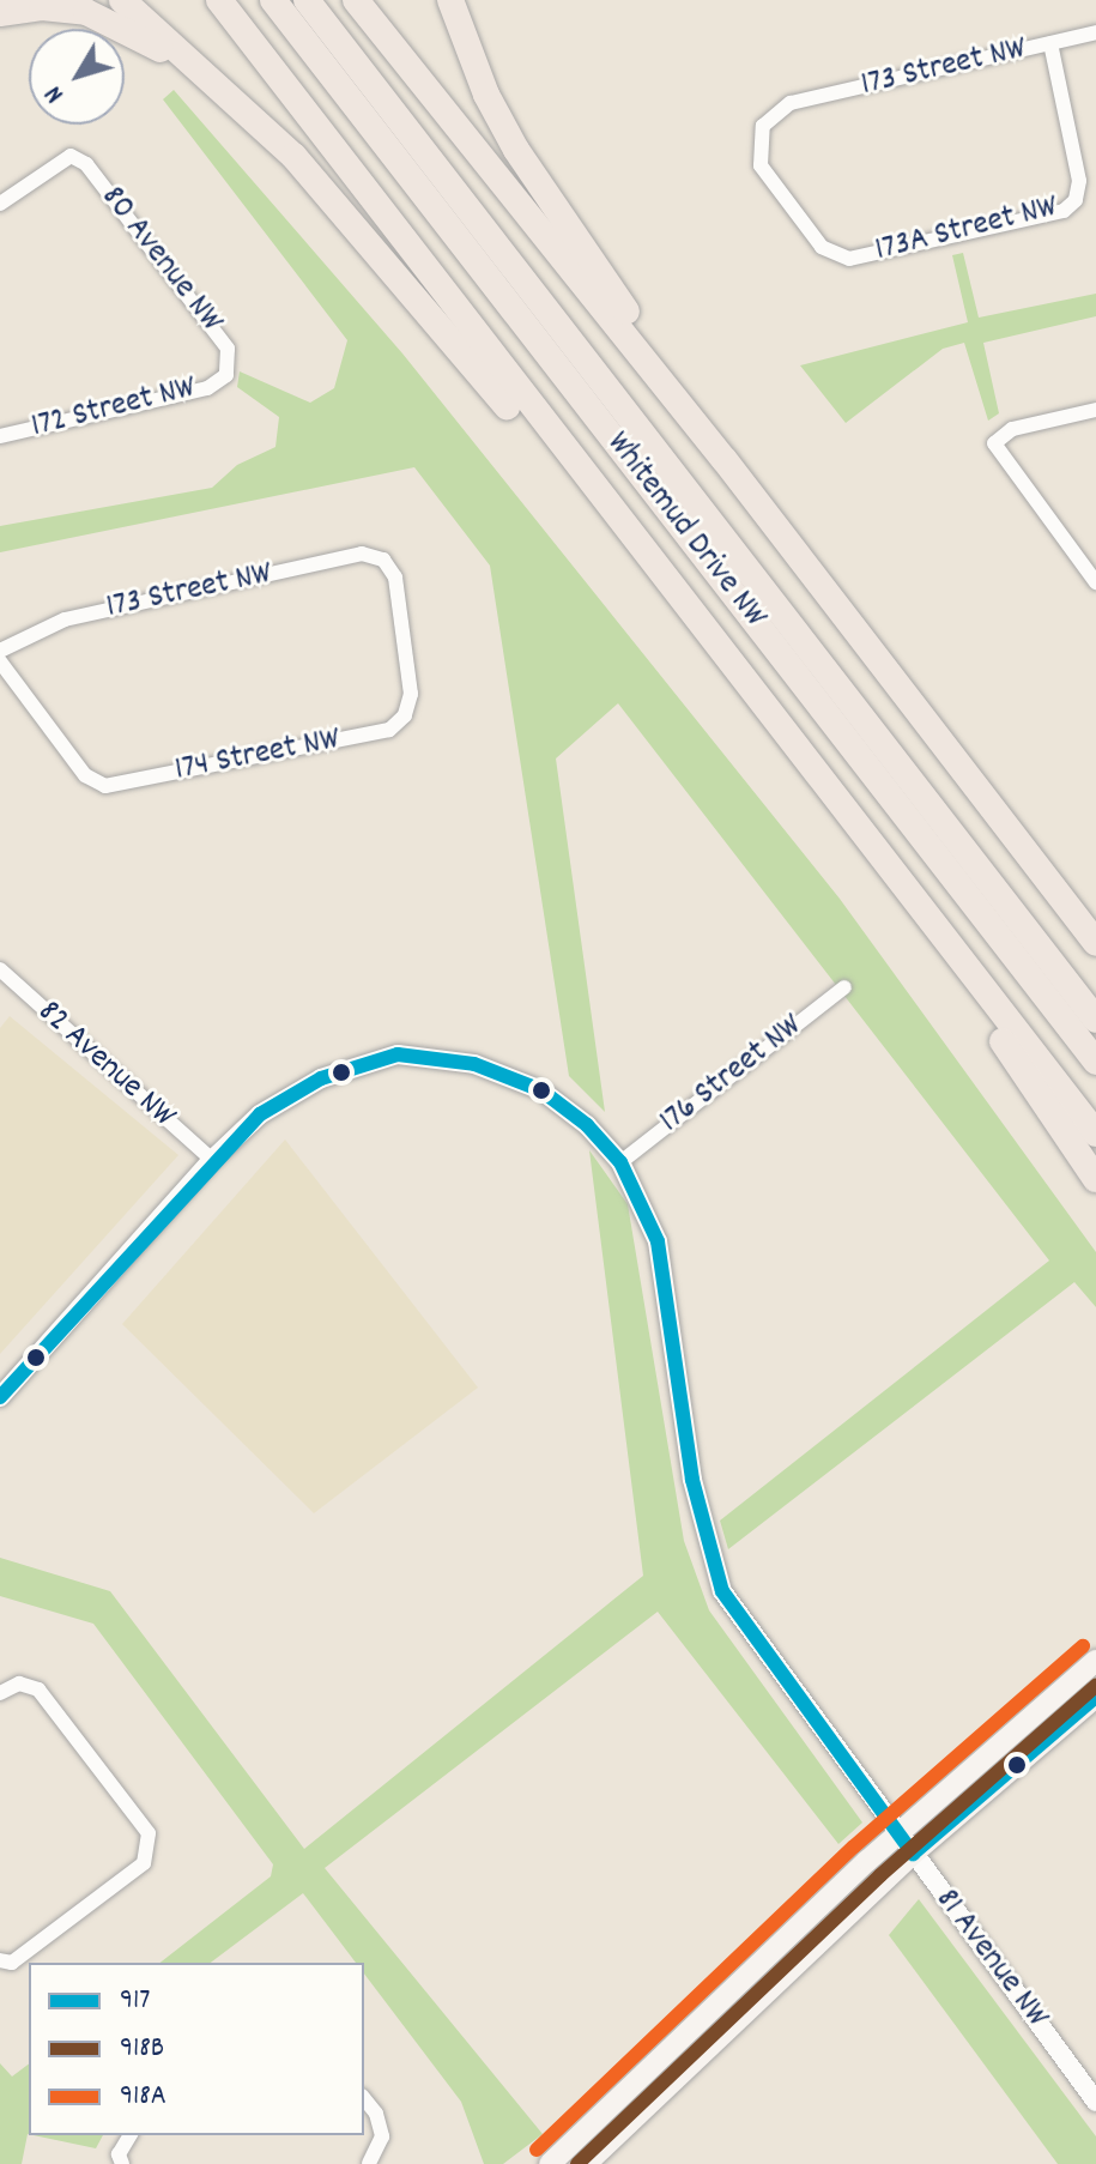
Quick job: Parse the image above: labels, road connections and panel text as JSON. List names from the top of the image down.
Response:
{
  "streets": {
    "highway": ["Whitemud Drive NW"],
    "street": [
      "173 Street NW",
      "173A Street NW",
      "80 Avenue NW",
      "172 Street NW",
      "174 Street NW",
      "82 Avenue NW",
      "176 Street NW",
      "81 Avenue NW"
    ]
  },
  "crossings": [
    ["173 Street NW", "173A Street NW"],
    ["173 Street NW", "174 Street NW"],
    ["80 Avenue NW", "172 Street NW"],
    ["82 Avenue NW", "81 Avenue NW"],
    ["176 Street NW", "81 Avenue NW"]
  ],
  "lines": ["transit line 917", "transit line 918A", "transit line 918B"],
  "legend": ["917", "918B", "918A"],
  "north": "bottom left"
}
